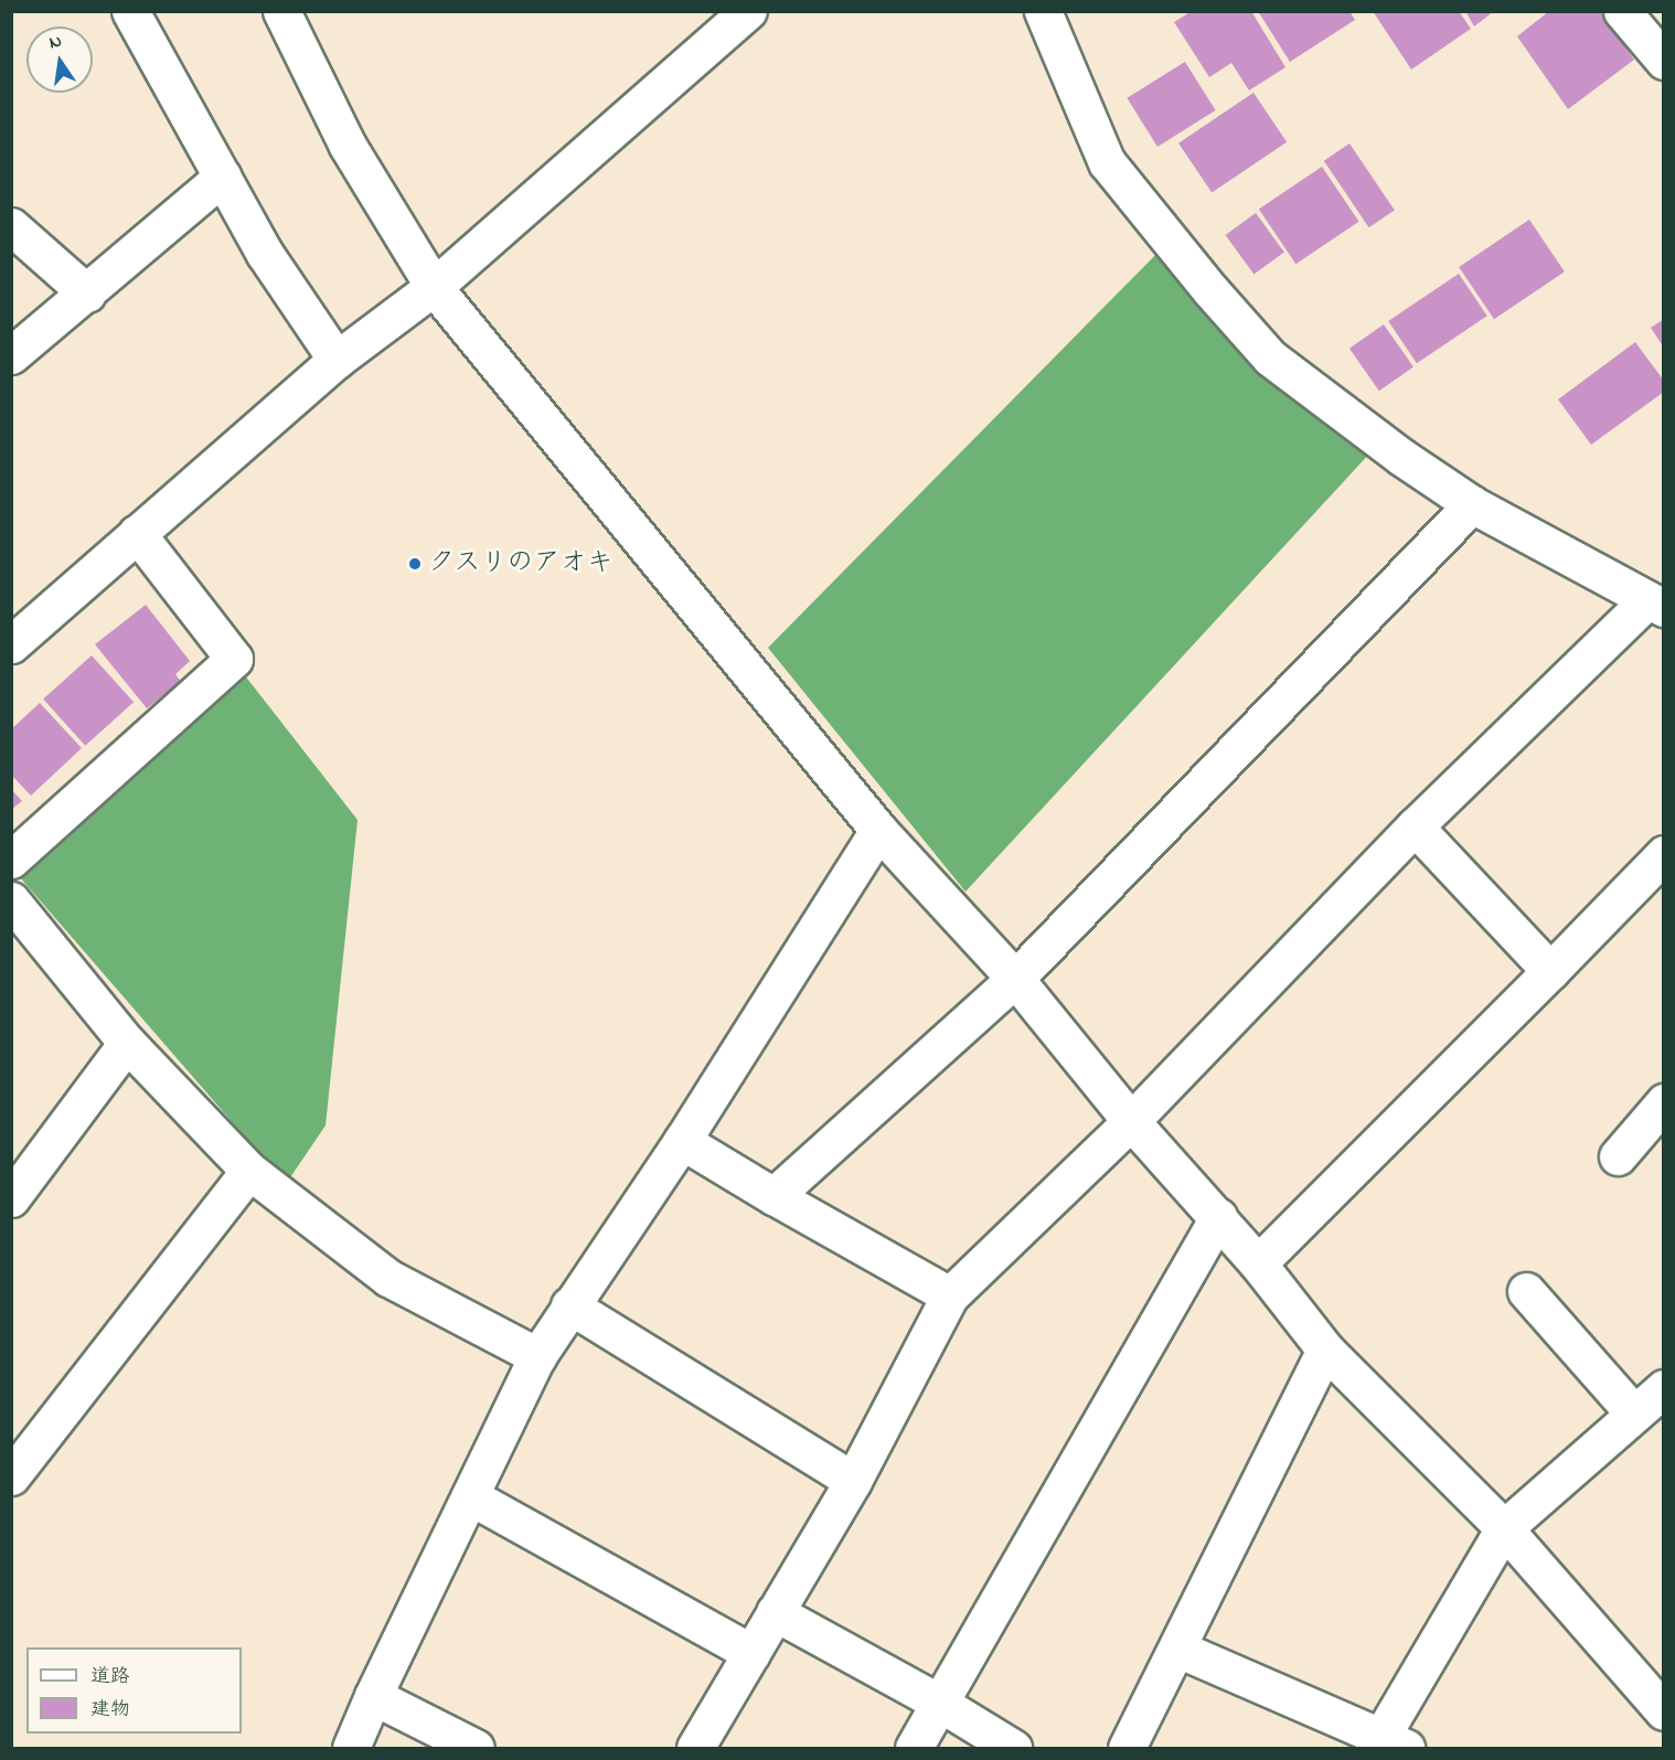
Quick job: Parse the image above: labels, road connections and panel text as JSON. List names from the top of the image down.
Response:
{
  "places": ["クスリのアオキ"],
  "legend": ["道路", "建物"],
  "north": "top"
}
